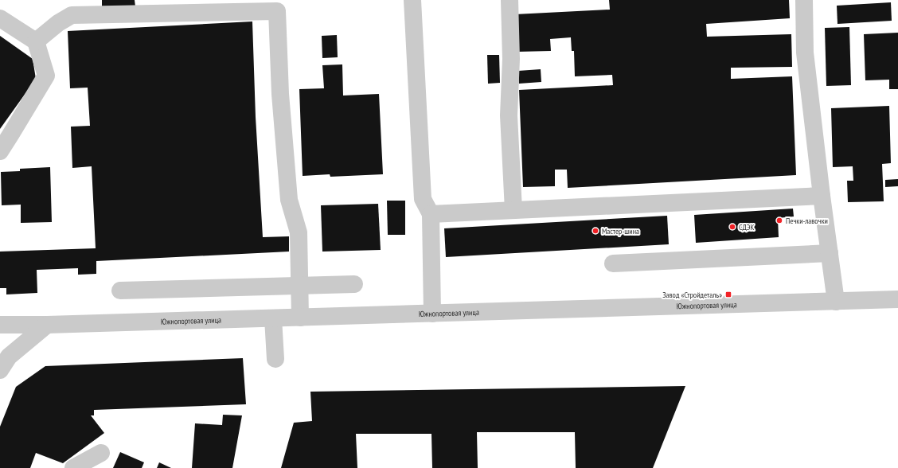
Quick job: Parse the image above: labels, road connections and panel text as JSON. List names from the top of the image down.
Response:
{
  "streets": {
    "street": ["Южнопортовая улица"]
  },
  "places": {
    "other": ["Печки-лавочки", "СДЭК", "Мастер-шина"],
    "transit": ["Завод «Стройдеталь»"]
  }
}
